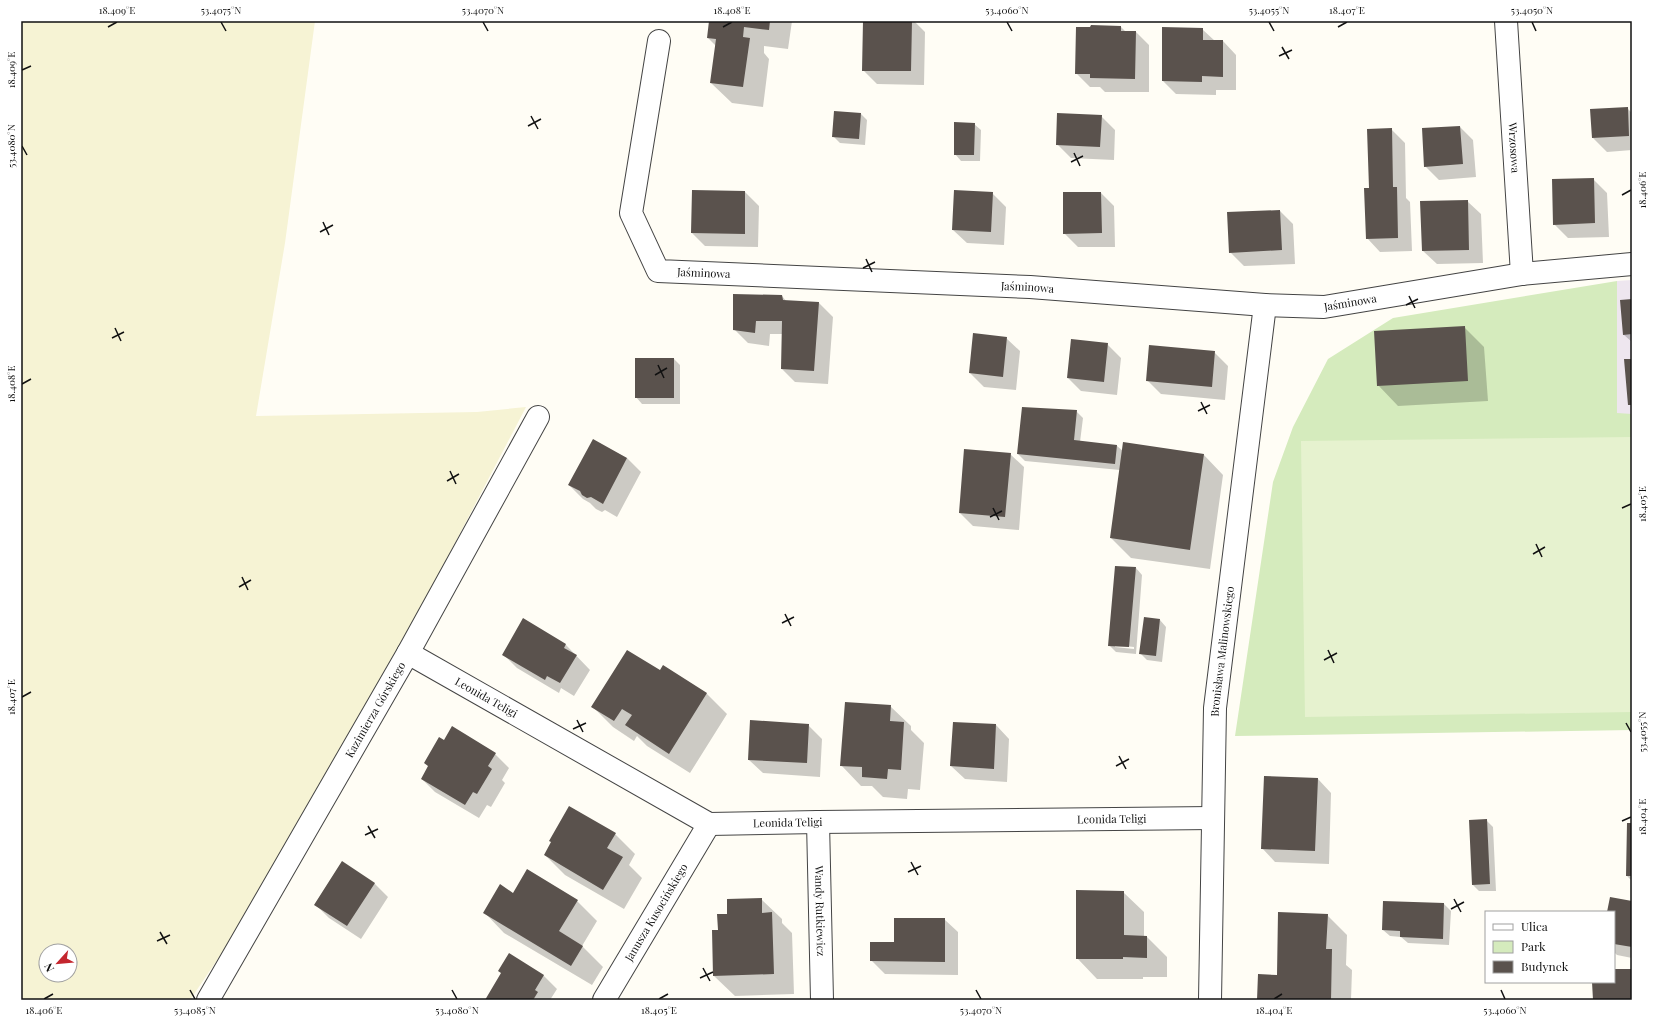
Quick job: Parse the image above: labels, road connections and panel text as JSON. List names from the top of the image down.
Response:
{
  "streets": {
    "street": [
      "Wrzosowa",
      "Jaśminowa",
      "Bronisława Malinowskiego",
      "Leonida Teligi",
      "Kazimierza Górskiego",
      "Wandy Rutkiewicz",
      "Janusza Kusocińskiego"
    ]
  },
  "crossings": [
    ["Wrzosowa", "Jaśminowa"],
    ["Jaśminowa", "Bronisława Malinowskiego"],
    ["Bronisława Malinowskiego", "Leonida Teligi"],
    ["Leonida Teligi", "Kazimierza Górskiego"],
    ["Leonida Teligi", "Wandy Rutkiewicz"],
    ["Leonida Teligi", "Janusza Kusocińskiego"]
  ],
  "legend": ["Ulica", "Park", "Budynek"],
  "north": "bottom left",
  "coordinates": [
    "18.409°E",
    "53.4075°N",
    "53.4070°N",
    "18.408°E",
    "53.4060°N",
    "53.4055°N",
    "18.407°E",
    "53.4050°N",
    "53.4080°N",
    "18.406°E",
    "18.405°E",
    "18.404°E",
    "53.4085°N"
  ]
}
